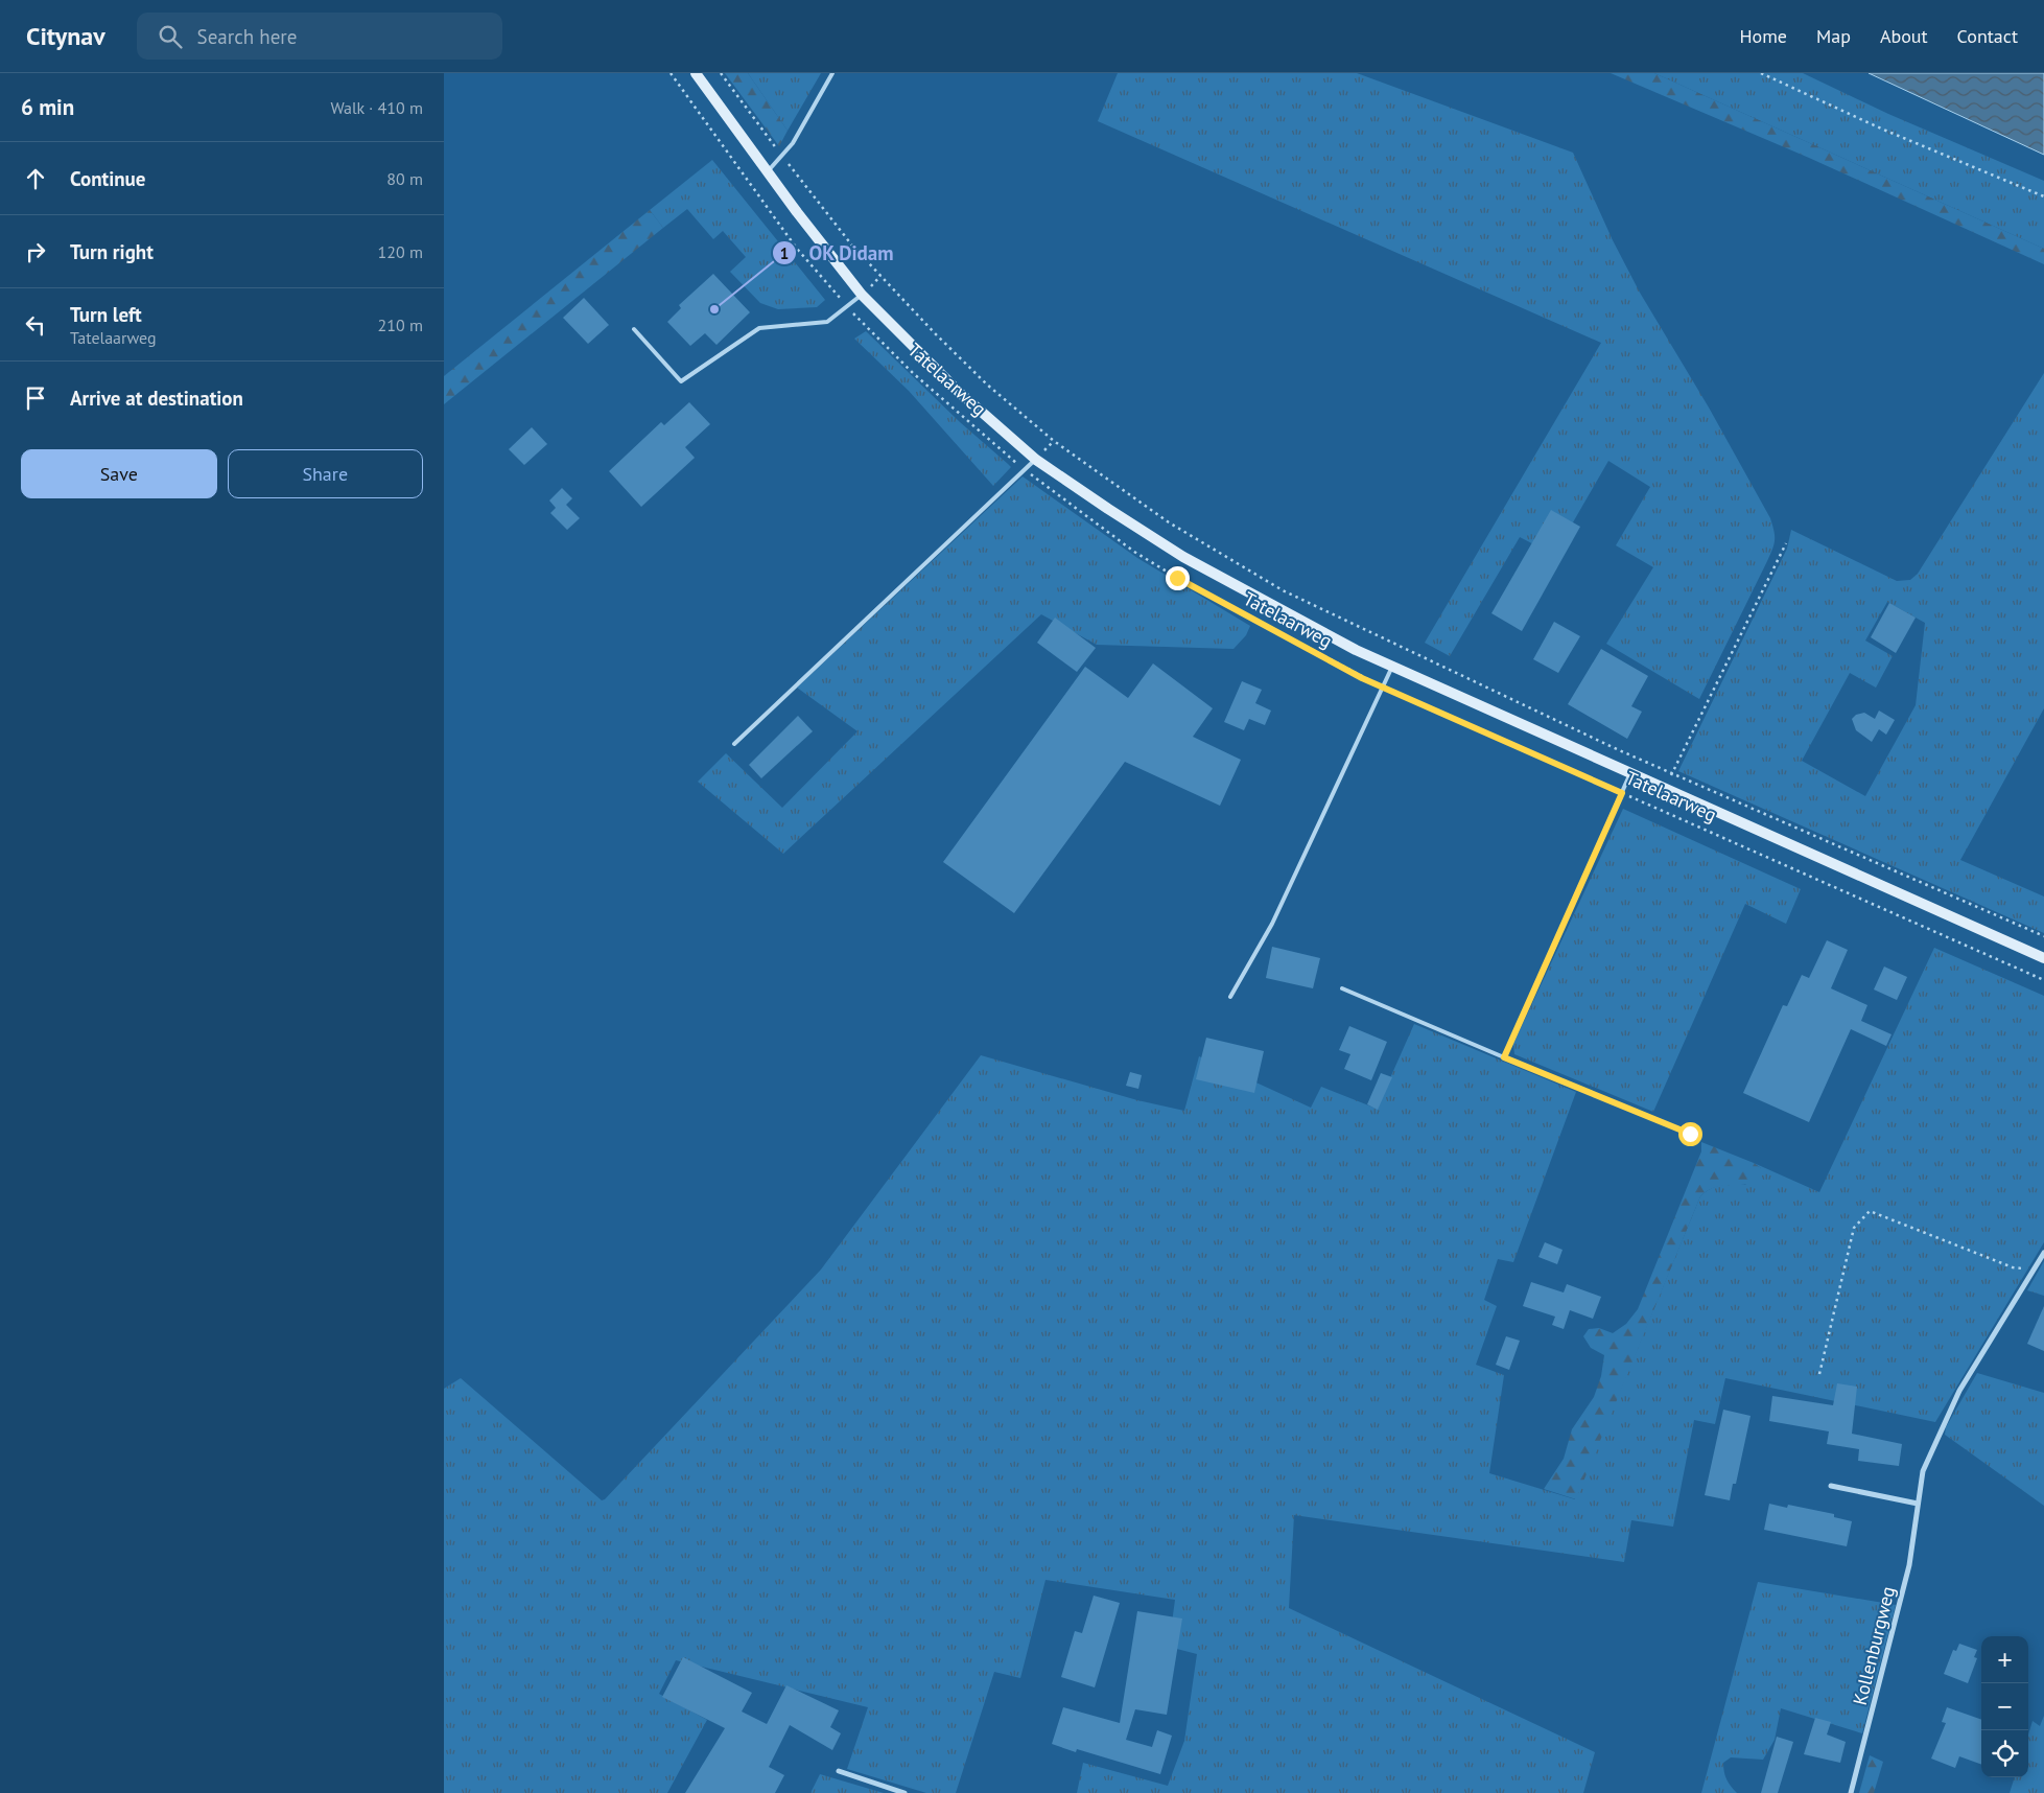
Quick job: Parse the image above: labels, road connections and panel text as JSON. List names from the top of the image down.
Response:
{
  "streets": {
    "main road": ["Tatelaarweg"],
    "street": ["Kollenburgweg"]
  },
  "places": ["OK Didam"],
  "page": {
    "header": "Citynav",
    "search": "Search here",
    "nav": [
      "Home",
      "Map",
      "About",
      "Contact"
    ],
    "heading": ["6 min", "Walk · 410 m"],
    "list": [
      ["Continue", "80 m"],
      ["Turn right", "120 m"],
      ["Turn left", "Tatelaarweg", "210 m"],
      "Arrive at destination"
    ],
    "buttons": ["Save", "Share"],
    "map_buttons": ["+", "−"]
  }
}
